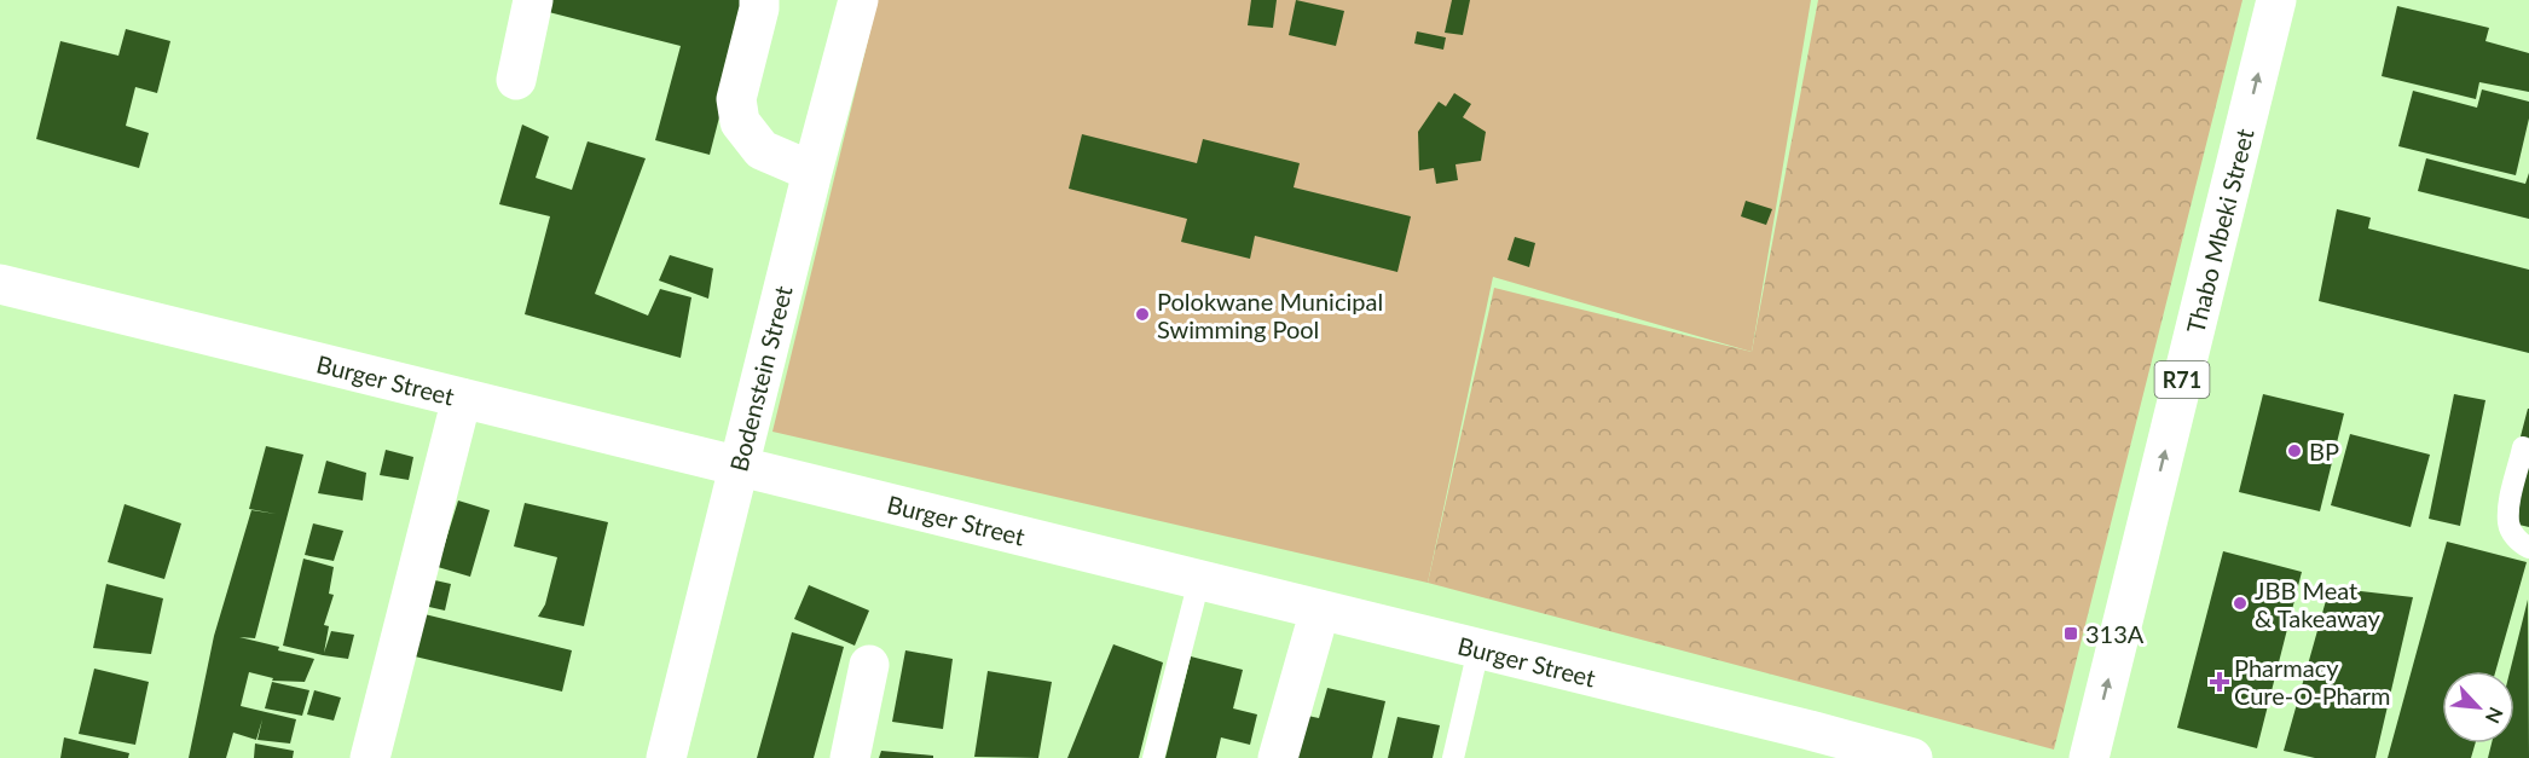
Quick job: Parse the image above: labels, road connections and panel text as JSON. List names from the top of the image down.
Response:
{
  "streets": {
    "street": [
      "Thabo Mbeki Street",
      "Bodenstein Street",
      "Burger Street",
      "R71"
    ]
  },
  "crossings": [
    ["Bodenstein Street", "Burger Street"]
  ],
  "one_way": ["Thabo Mbeki Street"],
  "places": {
    "other": ["Polokwane Municipal Swimming Pool", "BP", "JBB Meat & Takeaway"],
    "transit": ["313A"],
    "health": ["Pharmacy Cure-O-Pharm"]
  },
  "north": "bottom right"
}
